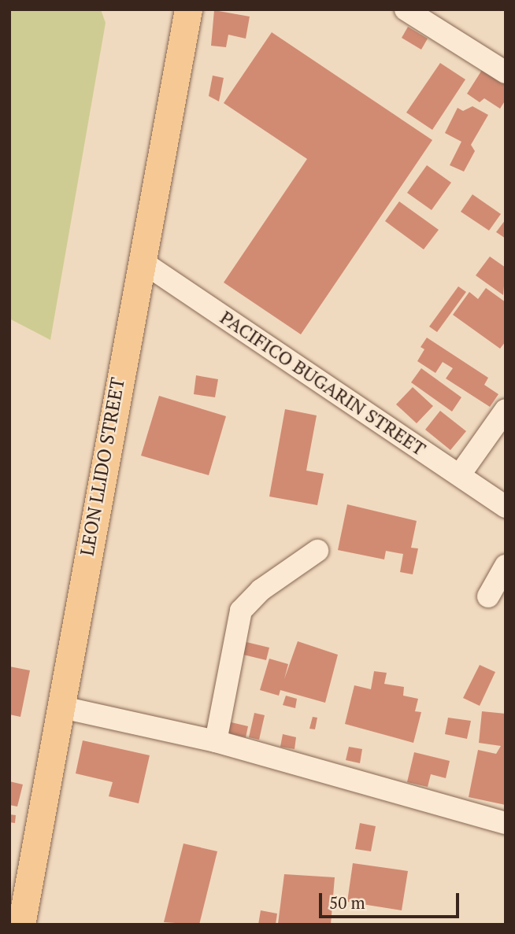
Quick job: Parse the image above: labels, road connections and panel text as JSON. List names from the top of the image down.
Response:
{
  "streets": {
    "main road": ["LEON LLIDO STREET"],
    "street": ["PACIFICO BUGARIN STREET"]
  },
  "crossings": [
    ["PACIFICO BUGARIN STREET", "LEON LLIDO STREET"]
  ],
  "scale_bar": "50 m"
}
